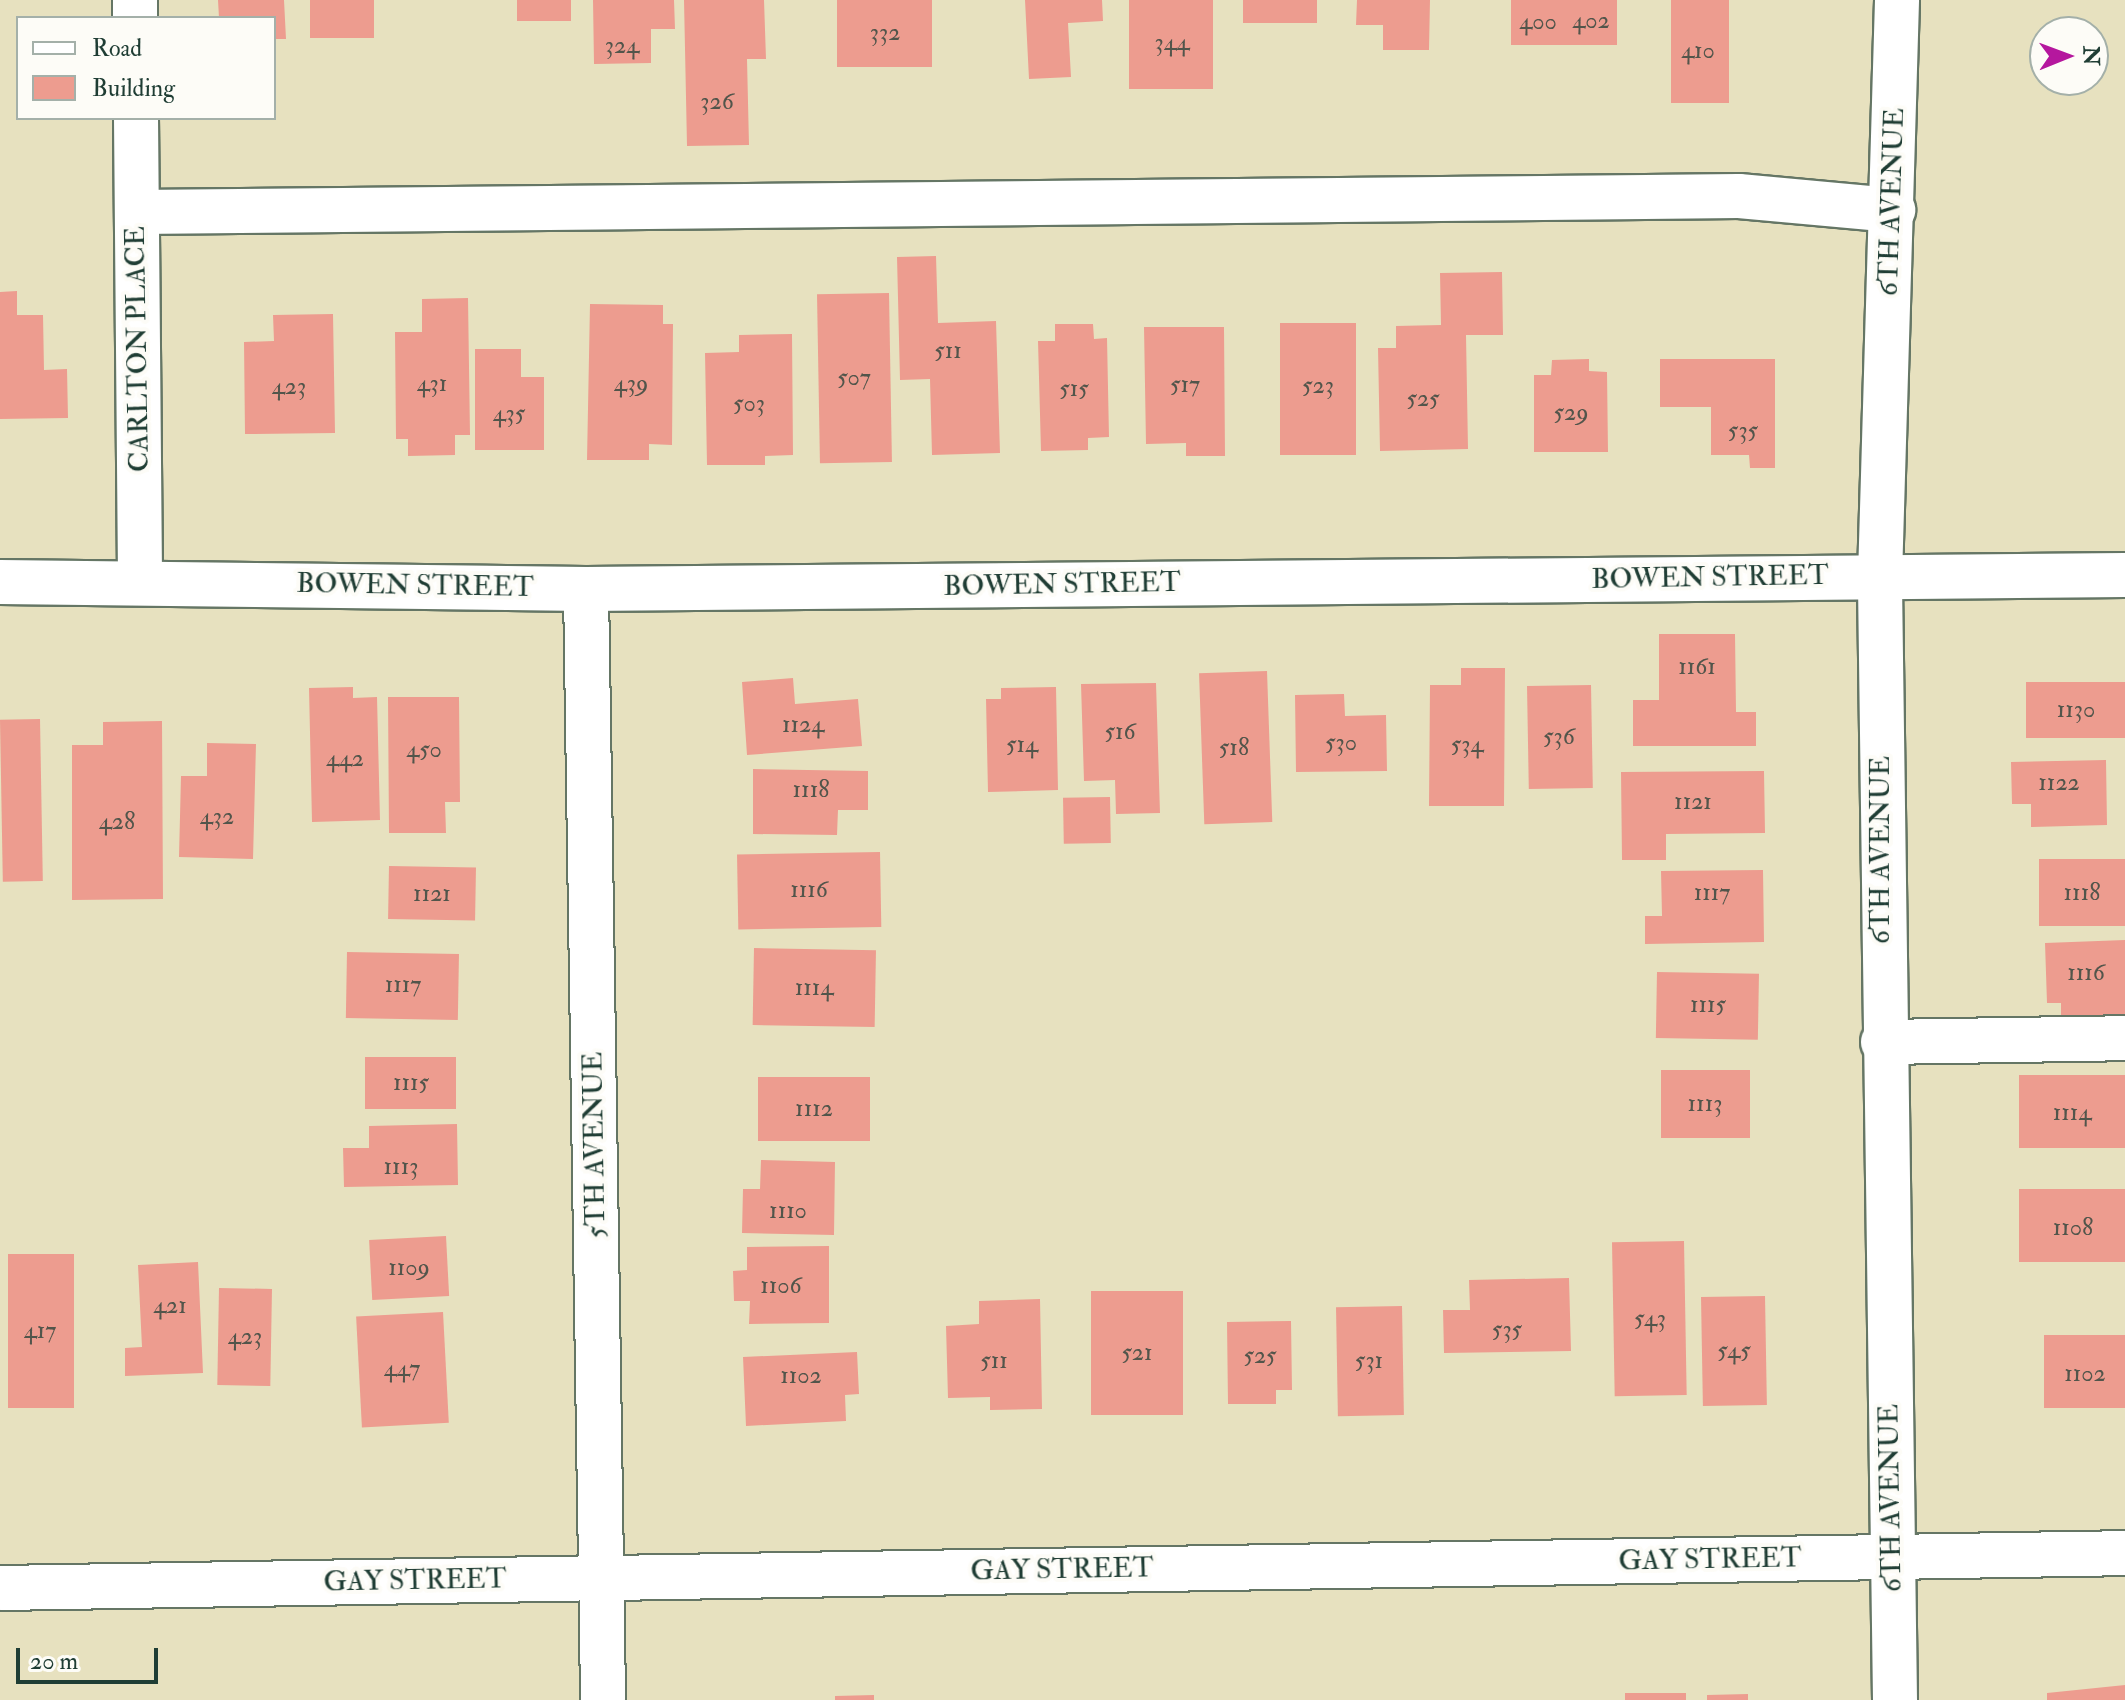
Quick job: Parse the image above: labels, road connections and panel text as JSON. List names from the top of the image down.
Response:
{
  "streets": {
    "street": [
      "6TH AVENUE",
      "CARLTON PLACE",
      "BOWEN STREET",
      "5TH AVENUE",
      "GAY STREET"
    ]
  },
  "crossings": [
    ["6TH AVENUE", "BOWEN STREET"],
    ["6TH AVENUE", "GAY STREET"],
    ["CARLTON PLACE", "BOWEN STREET"],
    ["BOWEN STREET", "5TH AVENUE"],
    ["5TH AVENUE", "GAY STREET"]
  ],
  "house_numbers": [
    "402",
    "400",
    "332",
    "344",
    "324",
    "410",
    "326",
    "511",
    "507",
    "431",
    "439",
    "517",
    "523",
    "423",
    "515",
    "525",
    "503",
    "529",
    "435",
    "535",
    "1161",
    "1130",
    "1124",
    "516",
    "536",
    "530",
    "514",
    "534",
    "518",
    "450",
    "442",
    "1122",
    "1118",
    "1121",
    "432",
    "428",
    "1116",
    "1117",
    "1118",
    "1121",
    "1116",
    "1117",
    "1114",
    "1115",
    "1115",
    "1113",
    "1112",
    "1114",
    "1113",
    "1110",
    "1108",
    "1109",
    "1106",
    "421",
    "543",
    "535",
    "417",
    "423",
    "545",
    "521",
    "525",
    "511",
    "531",
    "447",
    "1102",
    "1102"
  ],
  "legend": ["Road", "Building"],
  "scale_bar": "20 m",
  "north": "right"
}
